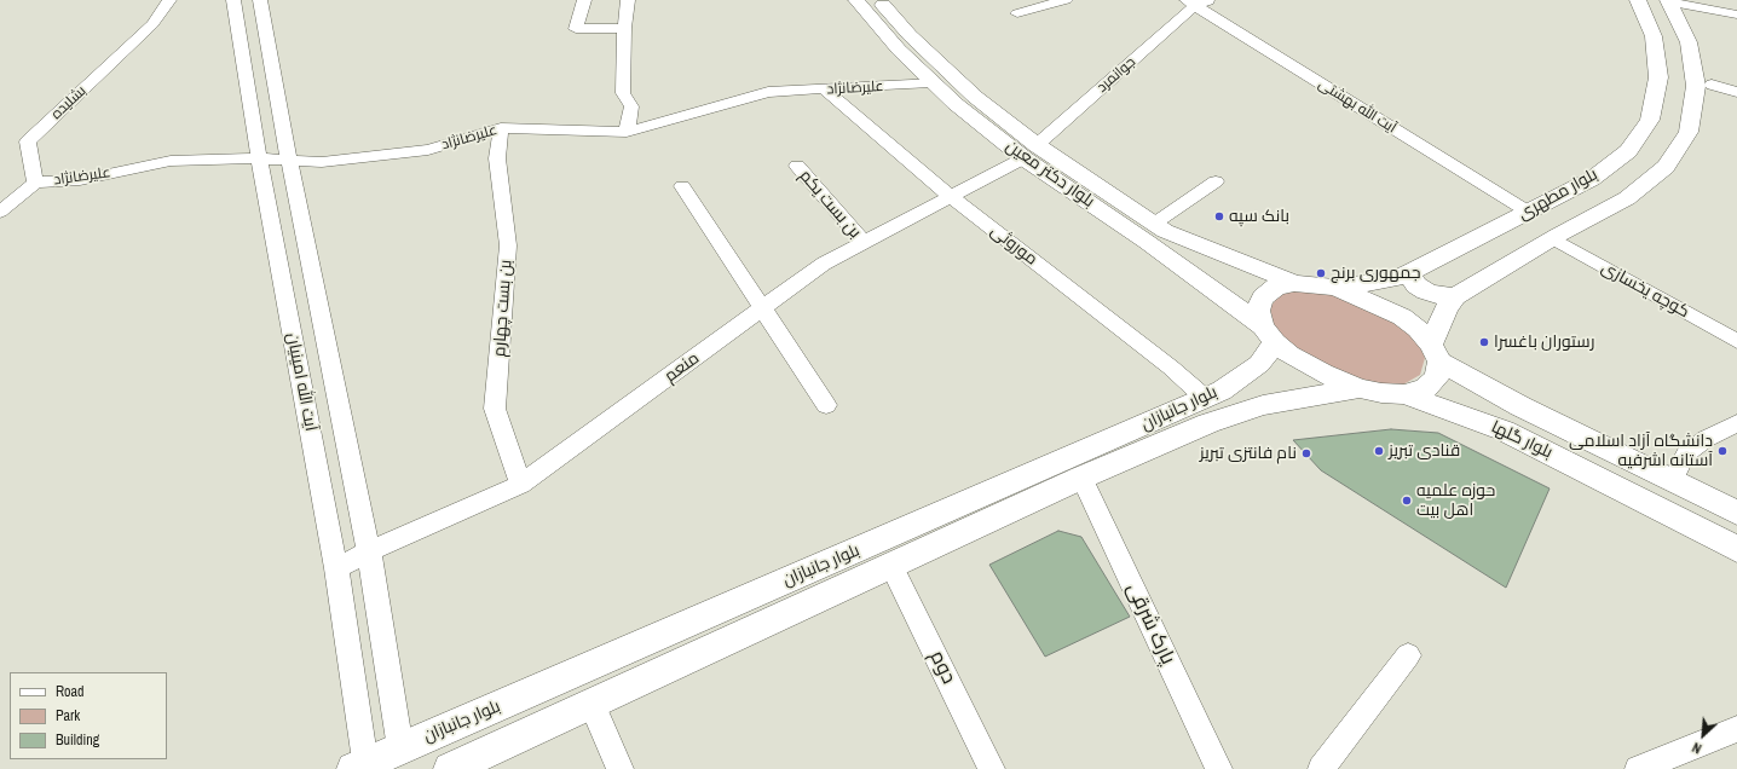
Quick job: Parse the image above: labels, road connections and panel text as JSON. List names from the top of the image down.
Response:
{
  "streets": {
    "main road": [
      "بلوار دکتر معین",
      "بلوار مطهری",
      "بلوار جانبازان",
      "بلوار گلها"
    ],
    "street": [
      "جوانمرد",
      "علیرضانژاد",
      "بشلیده",
      "آیت الله بهشتی",
      "بن بست یکم",
      "موروثی",
      "کوچه یخسازی",
      "بن بست چهارم",
      "منعم",
      "آیت الله امینیان",
      "پارک شرقی",
      "دوم"
    ]
  },
  "crossings": [
    ["جوانمرد", "آیت الله بهشتی"],
    ["جوانمرد", "بلوار دکتر معین"],
    ["جوانمرد", "منعم"],
    ["علیرضانژاد", "بشلیده"],
    ["علیرضانژاد", "بلوار دکتر معین"],
    ["علیرضانژاد", "موروثی"],
    ["علیرضانژاد", "بن بست چهارم"],
    ["علیرضانژاد", "آیت الله امینیان"],
    ["آیت الله بهشتی", "بلوار مطهری"],
    ["بلوار دکتر معین", "منعم"],
    ["بلوار دکتر معین", "بلوار جانبازان"],
    ["بلوار مطهری", "کوچه یخسازی"],
    ["بلوار مطهری", "بلوار گلها"],
    ["بن بست یکم", "منعم"],
    ["موروثی", "منعم"],
    ["موروثی", "بلوار جانبازان"],
    ["بن بست چهارم", "منعم"],
    ["منعم", "آیت الله امینیان"],
    ["آیت الله امینیان", "بلوار جانبازان"],
    ["بلوار جانبازان", "پارک شرقی"],
    ["بلوار جانبازان", "دوم"]
  ],
  "places": [
    "بانک سپه",
    "جمهوری برنج",
    "رستوران باغسرا",
    "قنادی تبریز",
    "دانشگاه آزاد اسلامی آستانه اشرفیه",
    "نام فانتزی تبریز",
    "حوزه علمیه اهل بیت"
  ],
  "legend": ["Road", "Park", "Building"],
  "north": "bottom left"
}
